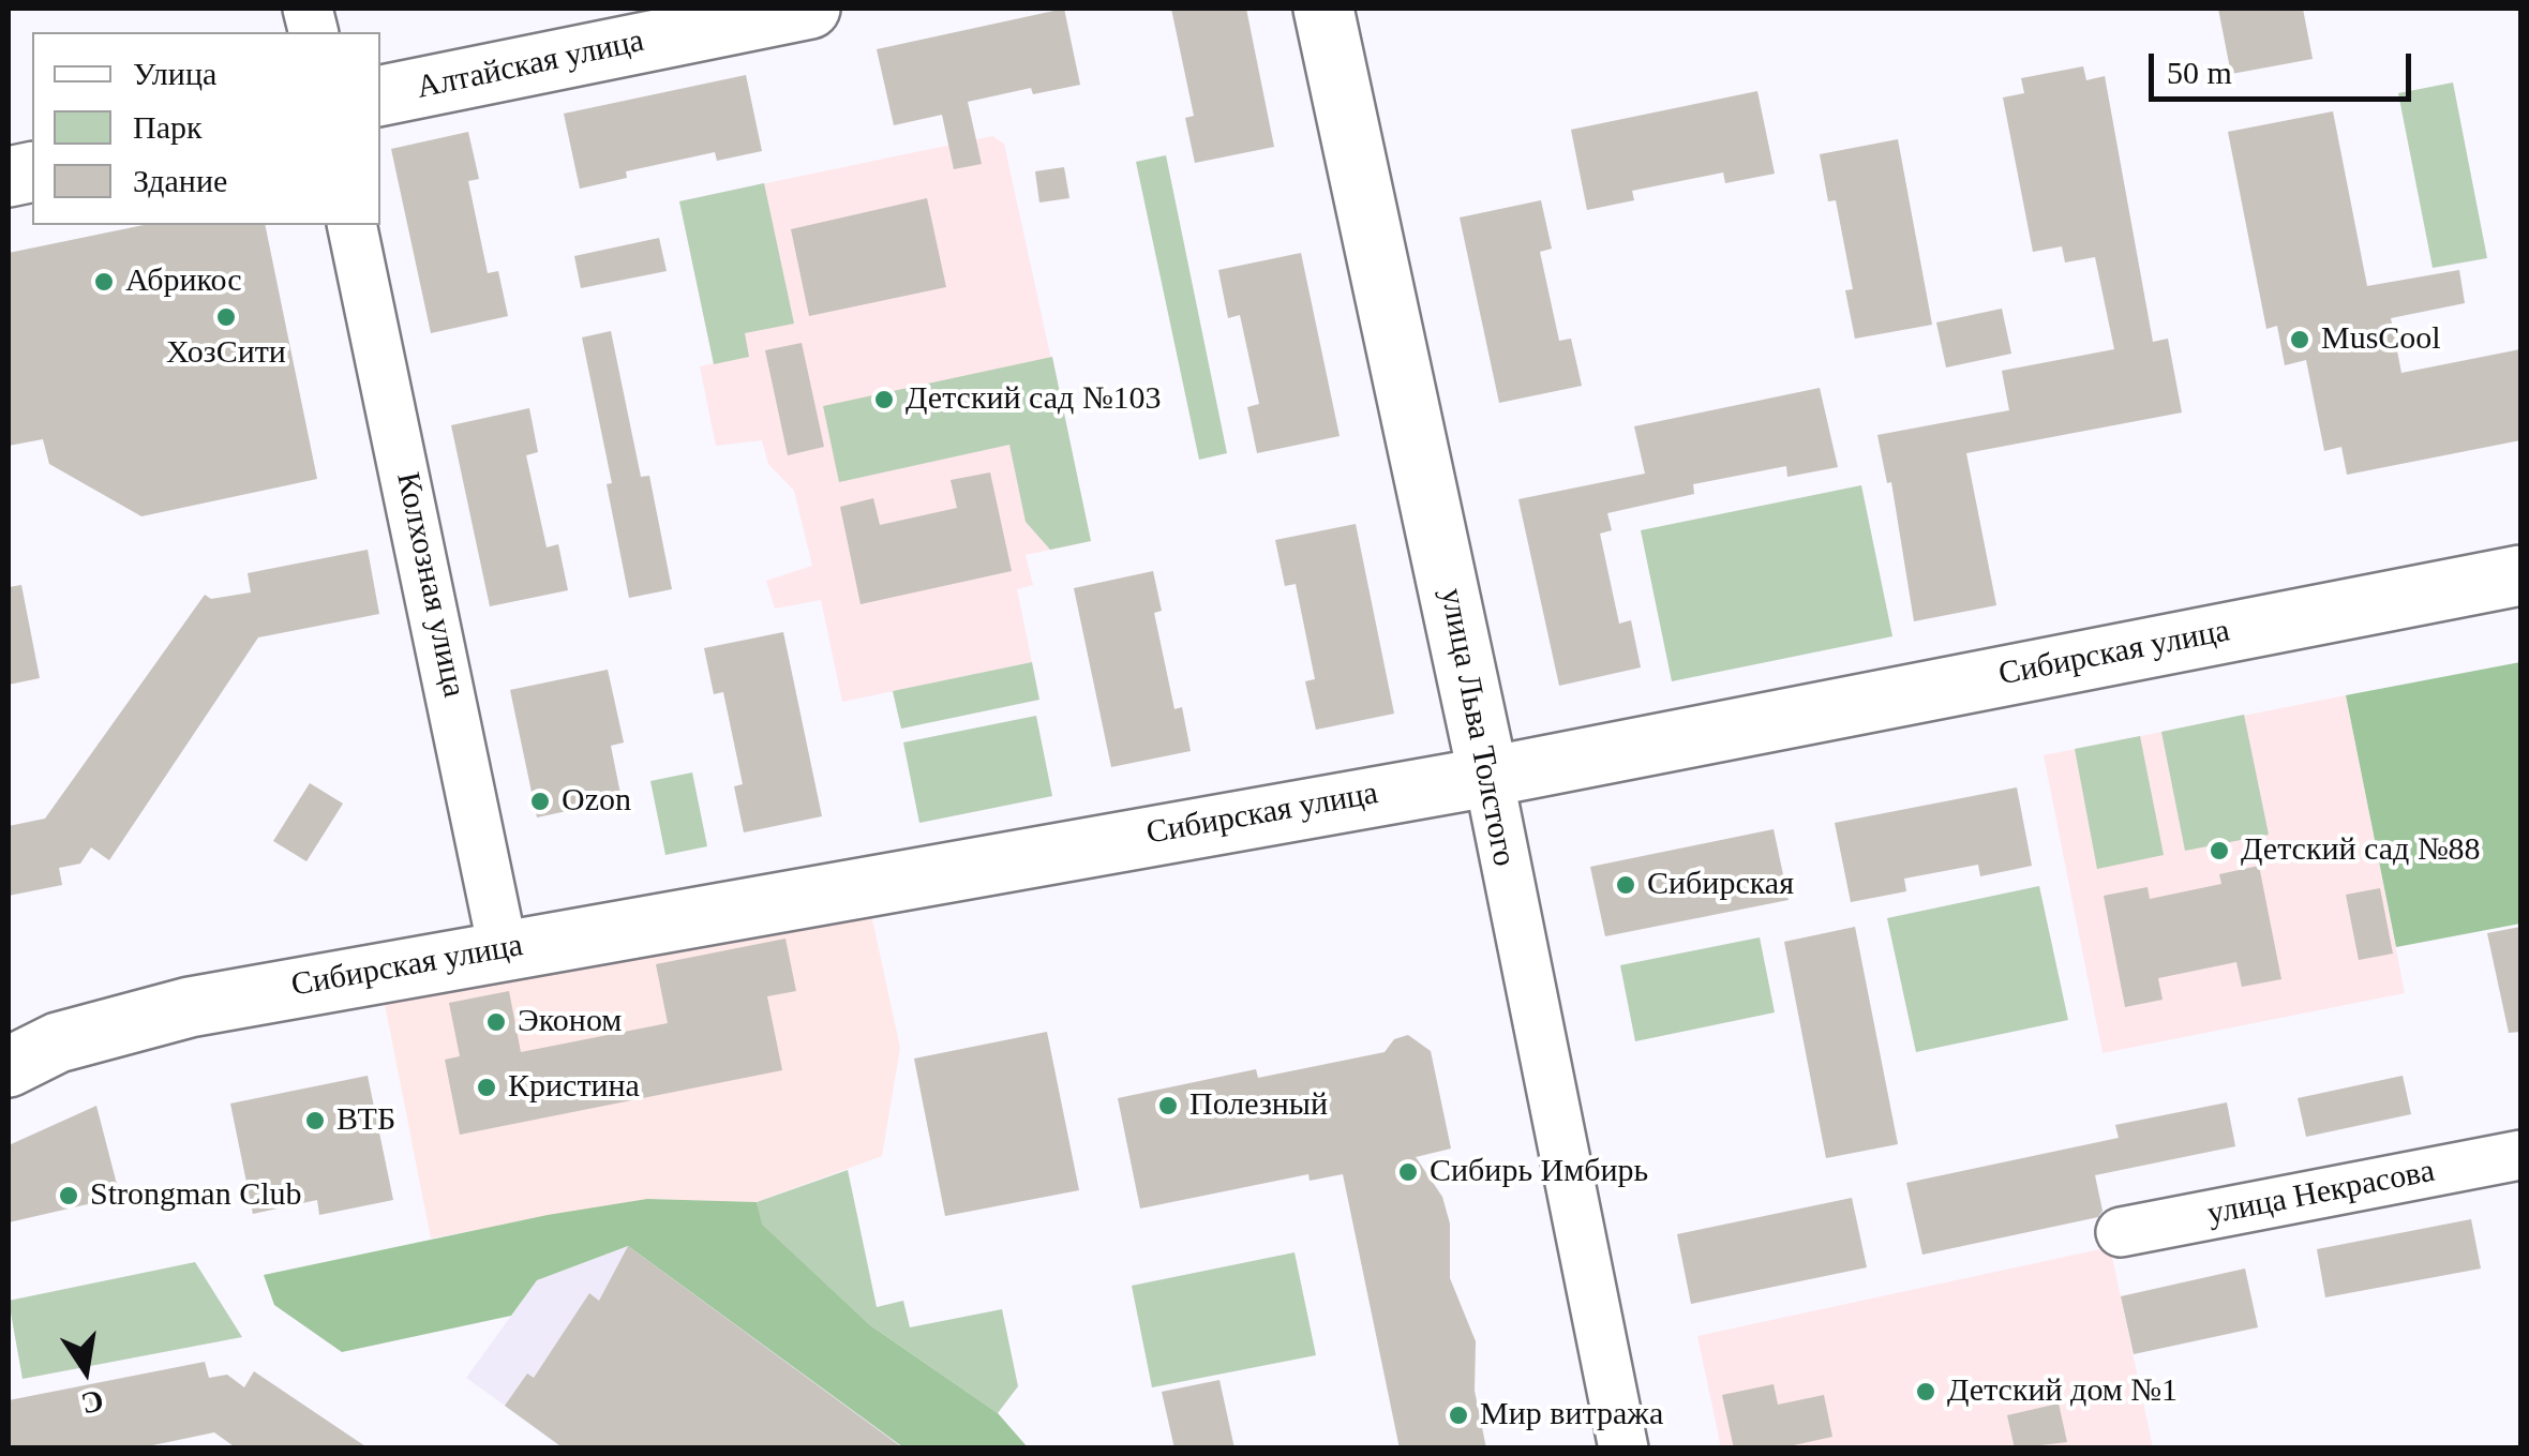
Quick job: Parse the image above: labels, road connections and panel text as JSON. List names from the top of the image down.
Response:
{
  "streets": {
    "main road": ["Алтайская улица", "Сибирская улица", "улица Льва Толстого"],
    "street": ["Колхозная улица", "улица Некрасова"]
  },
  "crossings": [
    ["Колхозная улица", "Сибирская улица"],
    ["Сибирская улица", "улица Льва Толстого"]
  ],
  "places": [
    "Абрикос",
    "ХозСити",
    "MusCool",
    "Детский сад №103",
    "Ozon",
    "Детский сад №88",
    "Сибирская",
    "Эконом",
    "Кристина",
    "Полезный",
    "ВТБ",
    "Сибирь Имбирь",
    "Strongman Club",
    "Детский дом №1",
    "Мир витража"
  ],
  "legend": ["Улица", "Парк", "Здание"],
  "scale_bar": "50 m",
  "north": "bottom"
}
